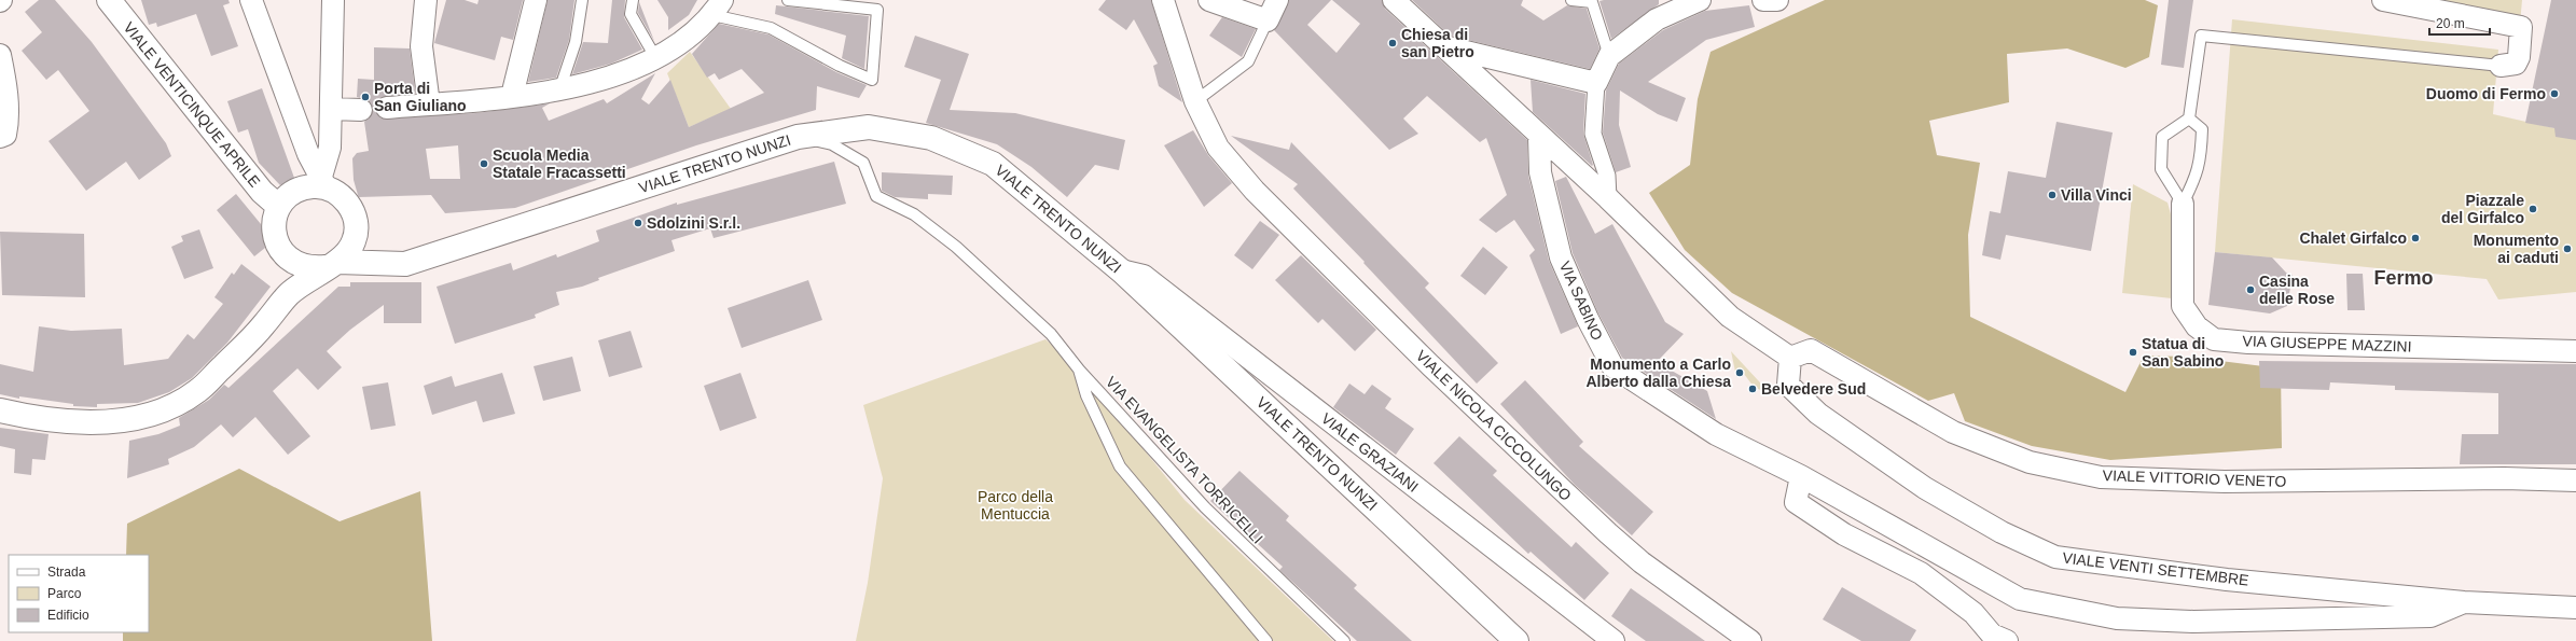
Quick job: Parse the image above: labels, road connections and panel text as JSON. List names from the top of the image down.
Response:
{
  "streets": {
    "main road": ["VIALE VENTICINQUE APRILE", "VIALE TRENTO NUNZI"],
    "street": [
      "VIA SABINO",
      "VIA GIUSEPPE MAZZINI",
      "VIALE NICOLA CICCOLUNGO",
      "VIALE GRAZIANI",
      "VIALE VITTORIO VENETO",
      "VIALE VENTI SETTEMBRE"
    ],
    "lane": ["VIA EVANGELISTA TORRICELLI"]
  },
  "crossings": [
    ["VIALE VENTICINQUE APRILE", "VIALE TRENTO NUNZI"],
    ["VIALE TRENTO NUNZI", "VIALE GRAZIANI"],
    ["VIALE TRENTO NUNZI", "VIA EVANGELISTA TORRICELLI"],
    ["VIA SABINO", "VIALE VENTI SETTEMBRE"],
    ["VIALE VITTORIO VENETO", "VIALE VENTI SETTEMBRE"]
  ],
  "districts": ["Fermo"],
  "parks": ["Parco della Mentuccia"],
  "places": [
    "Chiesa di san Pietro",
    "Duomo di Fermo",
    "Porta di San Giuliano",
    "Scuola Media Statale Fracassetti",
    "Villa Vinci",
    "Piazzale del Girfalco",
    "Sdolzini S.r.l.",
    "Chalet Girfalco",
    "Monumento ai caduti",
    "Casina delle Rose",
    "Statua di San Sabino",
    "Monumento a Carlo Alberto dalla Chiesa",
    "Belvedere Sud"
  ],
  "legend": ["Strada", "Parco", "Edificio"],
  "scale_bar": "20 m"
}
